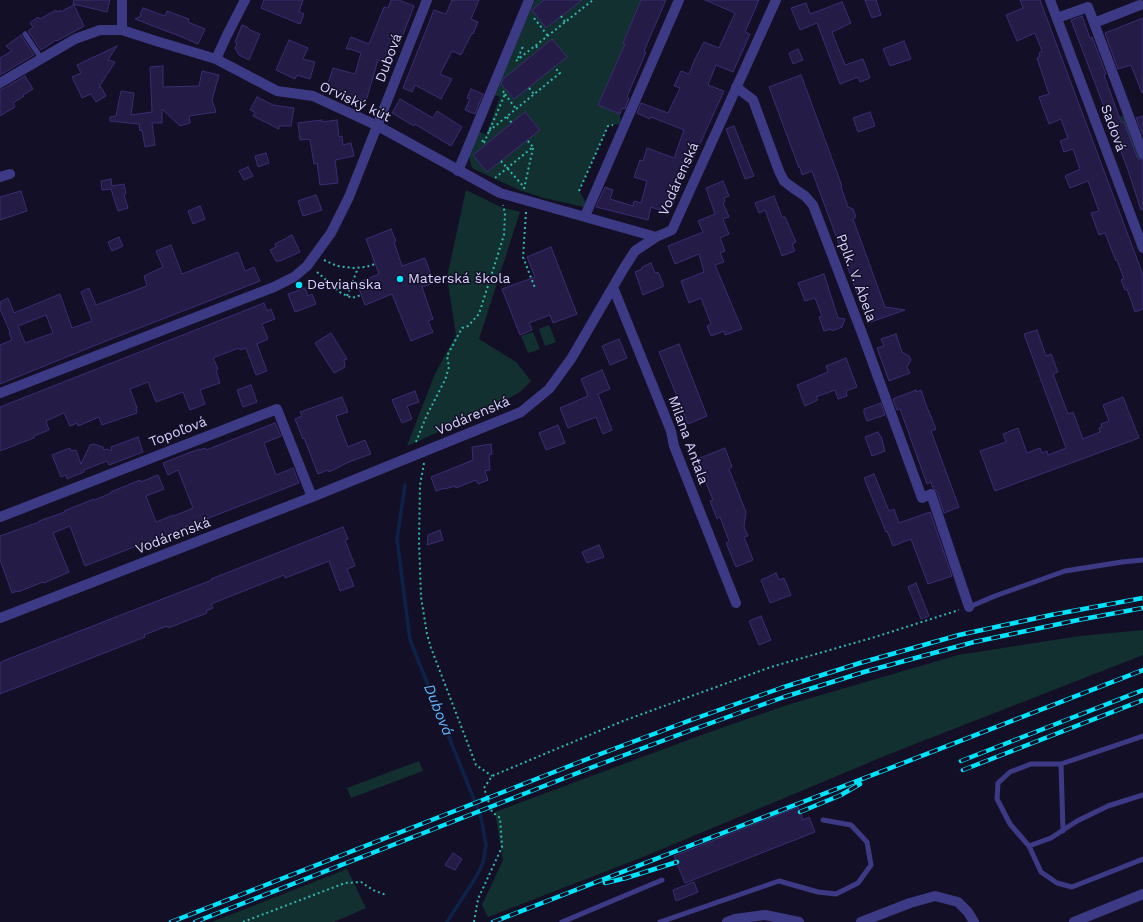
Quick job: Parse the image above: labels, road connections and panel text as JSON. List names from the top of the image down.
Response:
{
  "streets": {
    "street": [
      "Dubová",
      "Orviský kút",
      "Sadová",
      "Vodárenská",
      "Pplk. V. Ábela",
      "Topoľová",
      "Milana Antala"
    ]
  },
  "crossings": [
    ["Dubová", "Orviský kút"],
    ["Orviský kút", "Vodárenská"],
    ["Vodárenská", "Pplk. V. Ábela"],
    ["Vodárenská", "Topoľová"],
    ["Vodárenská", "Milana Antala"]
  ],
  "water": ["Dubová"],
  "places": ["Materská škola", "Detvianska"]
}
